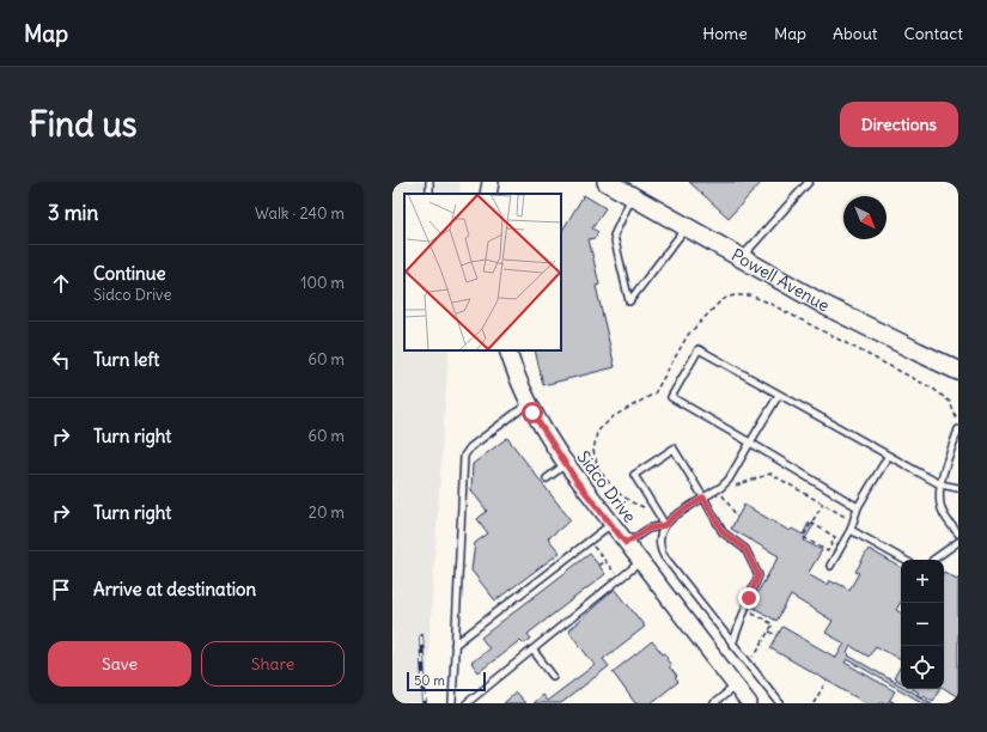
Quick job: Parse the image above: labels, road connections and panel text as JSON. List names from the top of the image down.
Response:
{
  "streets": {
    "main road": ["Powell Avenue"],
    "street": ["Sidco Drive"]
  },
  "scale_bar": "50 m",
  "north": "bottom right",
  "page": {
    "header": "Map",
    "nav": [
      "Home",
      "Map",
      "About",
      "Contact"
    ],
    "buttons": [
      "Directions",
      ["Save", "Share"]
    ],
    "title": "Find us",
    "heading": ["3 min", "Walk · 240 m"],
    "list": [
      ["Continue", "Sidco Drive", "100 m"],
      ["Turn left", "60 m"],
      ["Turn right", "60 m"],
      ["Turn right", "20 m"],
      "Arrive at destination"
    ],
    "map_buttons": ["+", "−"],
    "scale": "50 m"
  }
}
